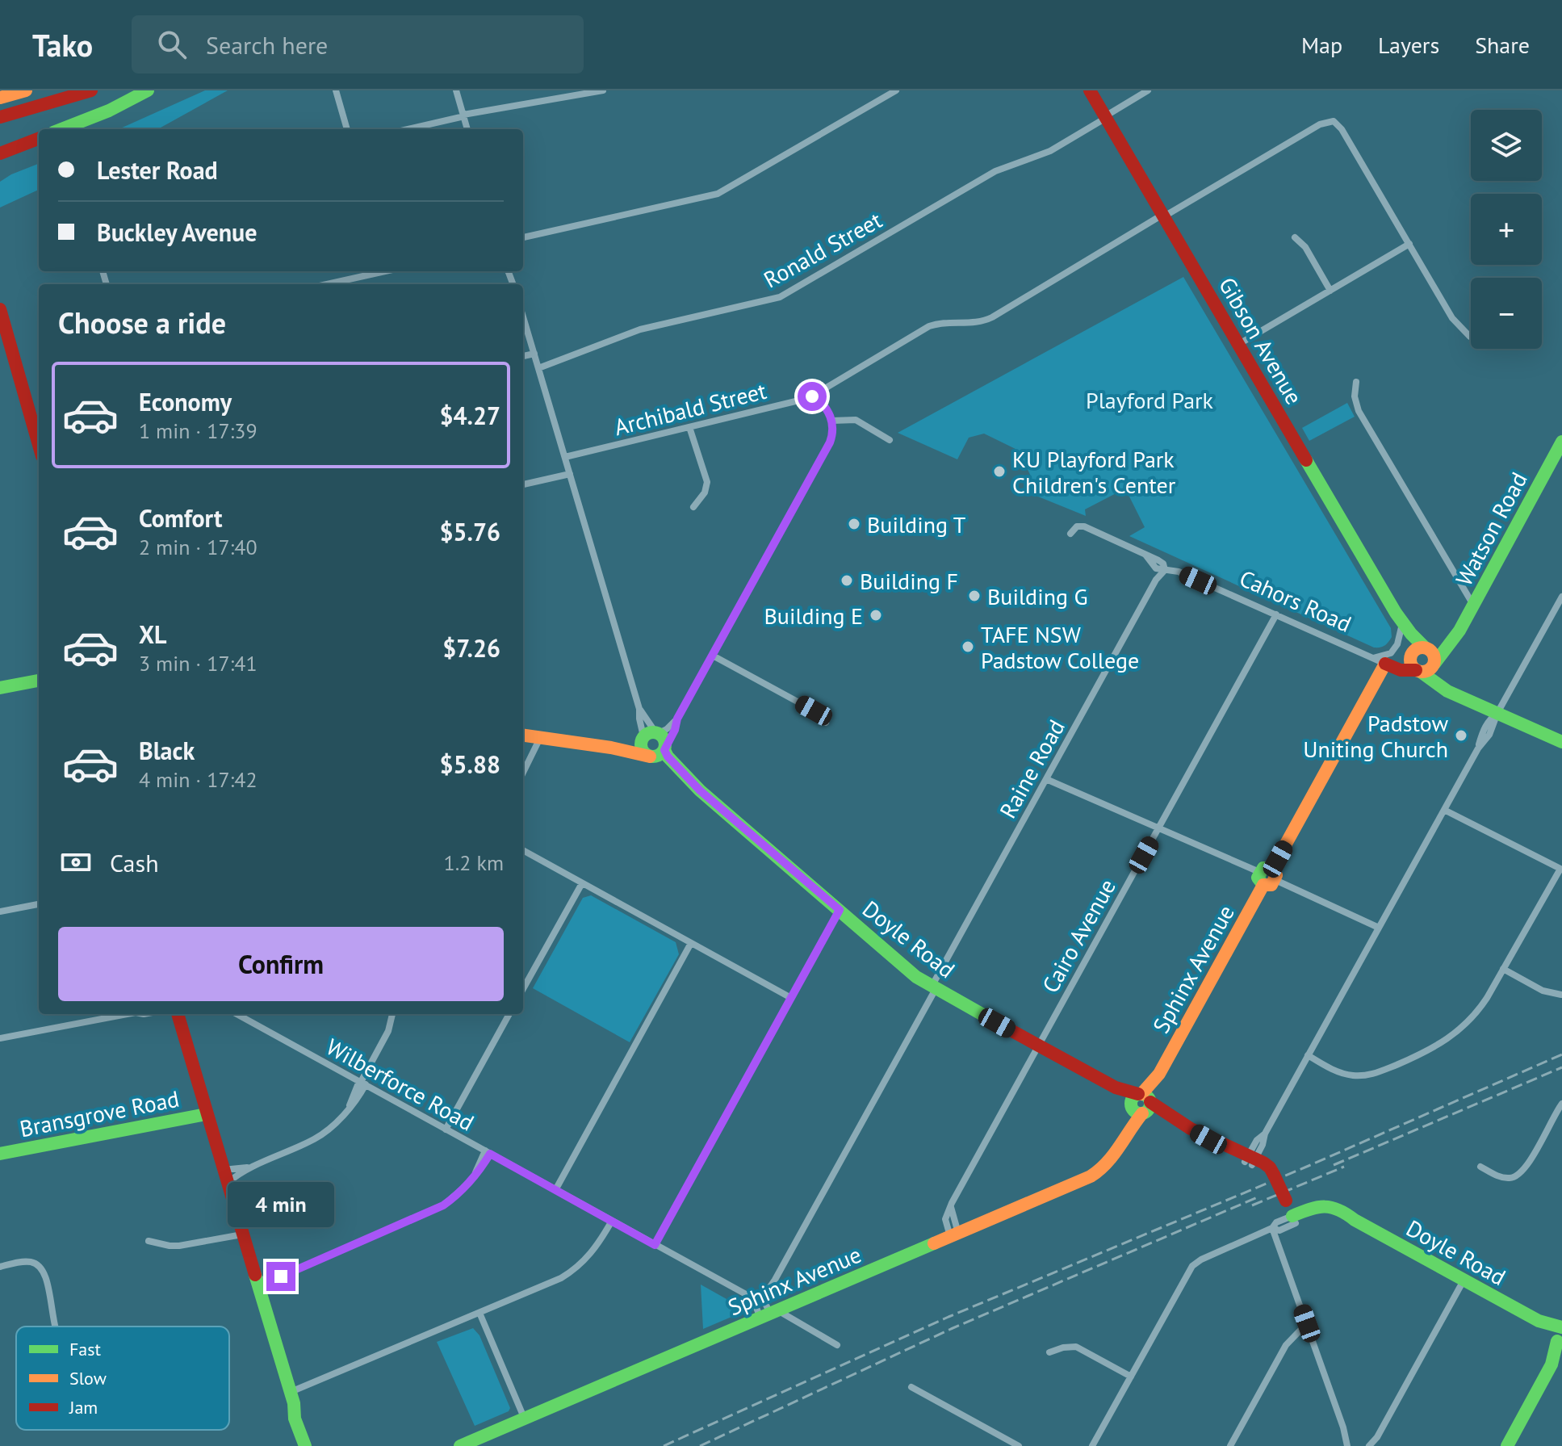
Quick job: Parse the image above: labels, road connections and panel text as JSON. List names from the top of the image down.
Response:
{
  "streets": {
    "main road": [
      "Gibson Avenue",
      "Watson Road",
      "Cahors Road",
      "Doyle Road",
      "Sphinx Avenue",
      "Bransgrove Road"
    ],
    "street": [
      "Ronald Street",
      "Archibald Street",
      "Raine Road",
      "Cairo Avenue",
      "Wilberforce Road"
    ]
  },
  "crossings": [
    ["Ronald Street", "Gibson Avenue"],
    ["Gibson Avenue", "Archibald Street"],
    ["Gibson Avenue", "Watson Road"],
    ["Gibson Avenue", "Cahors Road"],
    ["Cahors Road", "Raine Road"],
    ["Cahors Road", "Cairo Avenue"],
    ["Cahors Road", "Sphinx Avenue"],
    ["Raine Road", "Doyle Road"],
    ["Raine Road", "Wilberforce Road"],
    ["Cairo Avenue", "Doyle Road"],
    ["Cairo Avenue", "Sphinx Avenue"],
    ["Doyle Road", "Sphinx Avenue"],
    ["Sphinx Avenue", "Wilberforce Road"]
  ],
  "parks": ["Playford Park"],
  "places": [
    "KU Playford Park Children's Center",
    "Building T",
    "Building F",
    "Building G",
    "Building E",
    "TAFE NSW Padstow College",
    "Padstow Uniting Church"
  ],
  "legend": ["Fast", "Slow", "Jam"],
  "page": {
    "header": "Tako",
    "search": "Search here",
    "nav": ["Map", "Layers", "Share"],
    "map_buttons": ["+", "−"],
    "banner": ["Lester Road", "Buckley Avenue"],
    "heading": "Choose a ride",
    "list": [
      {
        "name": "Economy",
        "note": "1 min · 17:39",
        "value": "$4.27"
      },
      {
        "name": "Comfort",
        "note": "2 min · 17:40",
        "value": "$5.76"
      },
      {
        "name": "XL",
        "note": "3 min · 17:41",
        "value": "$7.26"
      },
      {
        "name": "Black",
        "note": "4 min · 17:42",
        "value": "$5.88"
      }
    ],
    "pay": ["Cash", "1.2 km"],
    "buttons": "Confirm",
    "bubble": "4 min"
  }
}
